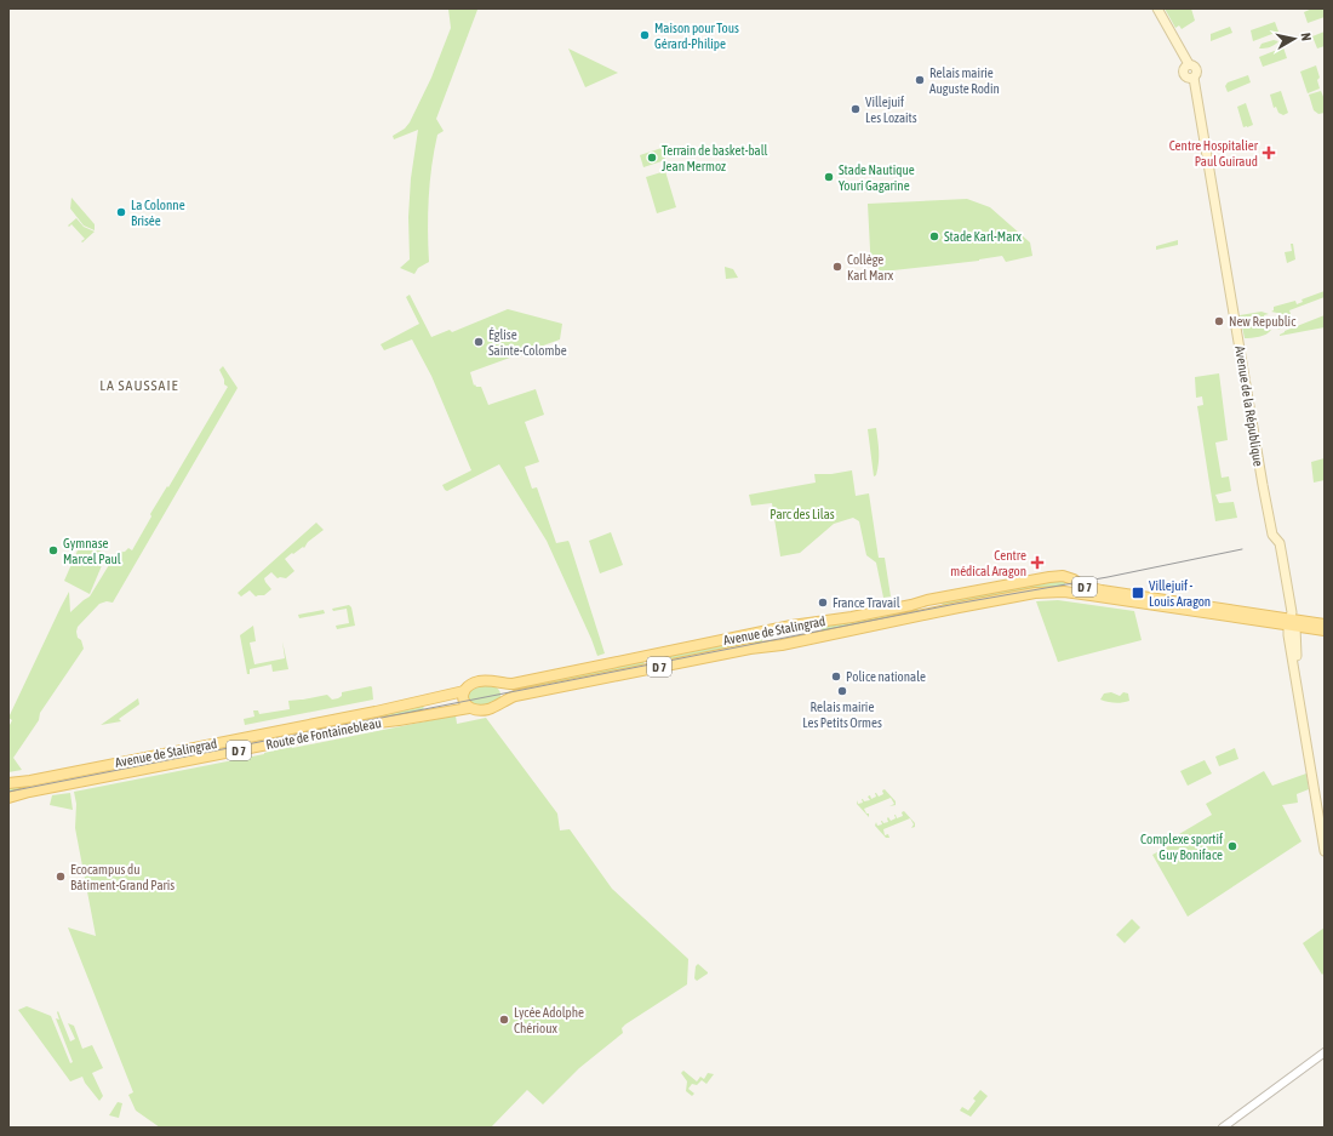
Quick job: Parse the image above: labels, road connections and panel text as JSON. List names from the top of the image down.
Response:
{
  "streets": {
    "main road": [
      "Avenue de la République",
      "D 7",
      "Avenue de Stalingrad",
      "Route de Fontainebleau"
    ]
  },
  "crossings": [
    ["Avenue de la République", "D 7"],
    ["Avenue de la République", "Avenue de Stalingrad"],
    ["D 7", "Avenue de Stalingrad"],
    ["D 7", "Route de Fontainebleau"],
    ["Avenue de Stalingrad", "Route de Fontainebleau"]
  ],
  "districts": ["LA SAUSSAIE"],
  "parks": ["Parc des Lilas"],
  "places": {
    "other": [
      "Maison pour Tous Gérard-Philipe",
      "Relais mairie Auguste Rodin",
      "Villejuif Les Lozaits",
      "Terrain de basket-ball Jean Mermoz",
      "Stade Nautique Youri Gagarine",
      "La Colonne Brisée",
      "Stade Karl-Marx",
      "Collège Karl Marx",
      "New Republic",
      "Église Sainte-Colombe",
      "Gymnase Marcel Paul",
      "France Travail",
      "Police nationale",
      "Relais mairie Les Petits Ormes",
      "Complexe sportif Guy Boniface",
      "Ecocampus du Bâtiment-Grand Paris",
      "Lycée Adolphe Chérioux"
    ],
    "health": ["Centre Hospitalier Paul Guiraud", "Centre médical Aragon"],
    "transit": ["Villejuif - Louis Aragon"]
  },
  "north": "right"
}
